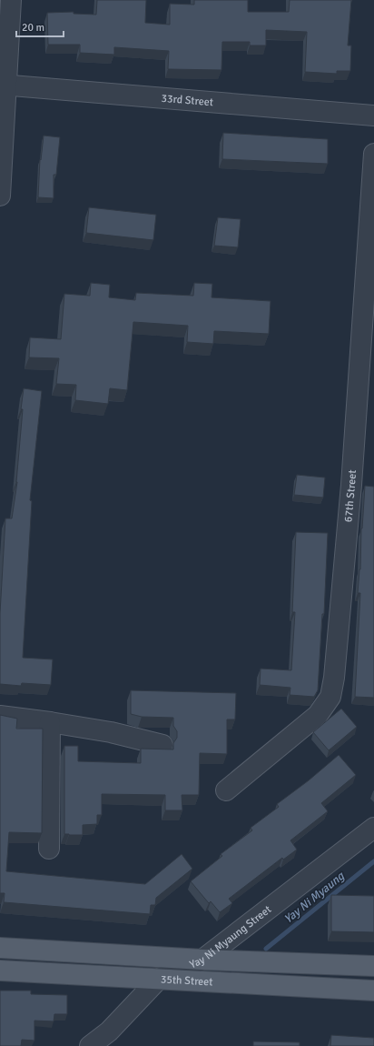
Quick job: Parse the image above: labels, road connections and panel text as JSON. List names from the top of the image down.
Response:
{
  "streets": {
    "main road": ["35th Street"],
    "street": ["33rd Street", "67th Street", "Yay Ni Myaung Street"]
  },
  "crossings": [
    ["Yay Ni Myaung Street", "35th Street"]
  ],
  "water": ["Yay Ni Myaung"],
  "scale_bar": "20 m"
}
